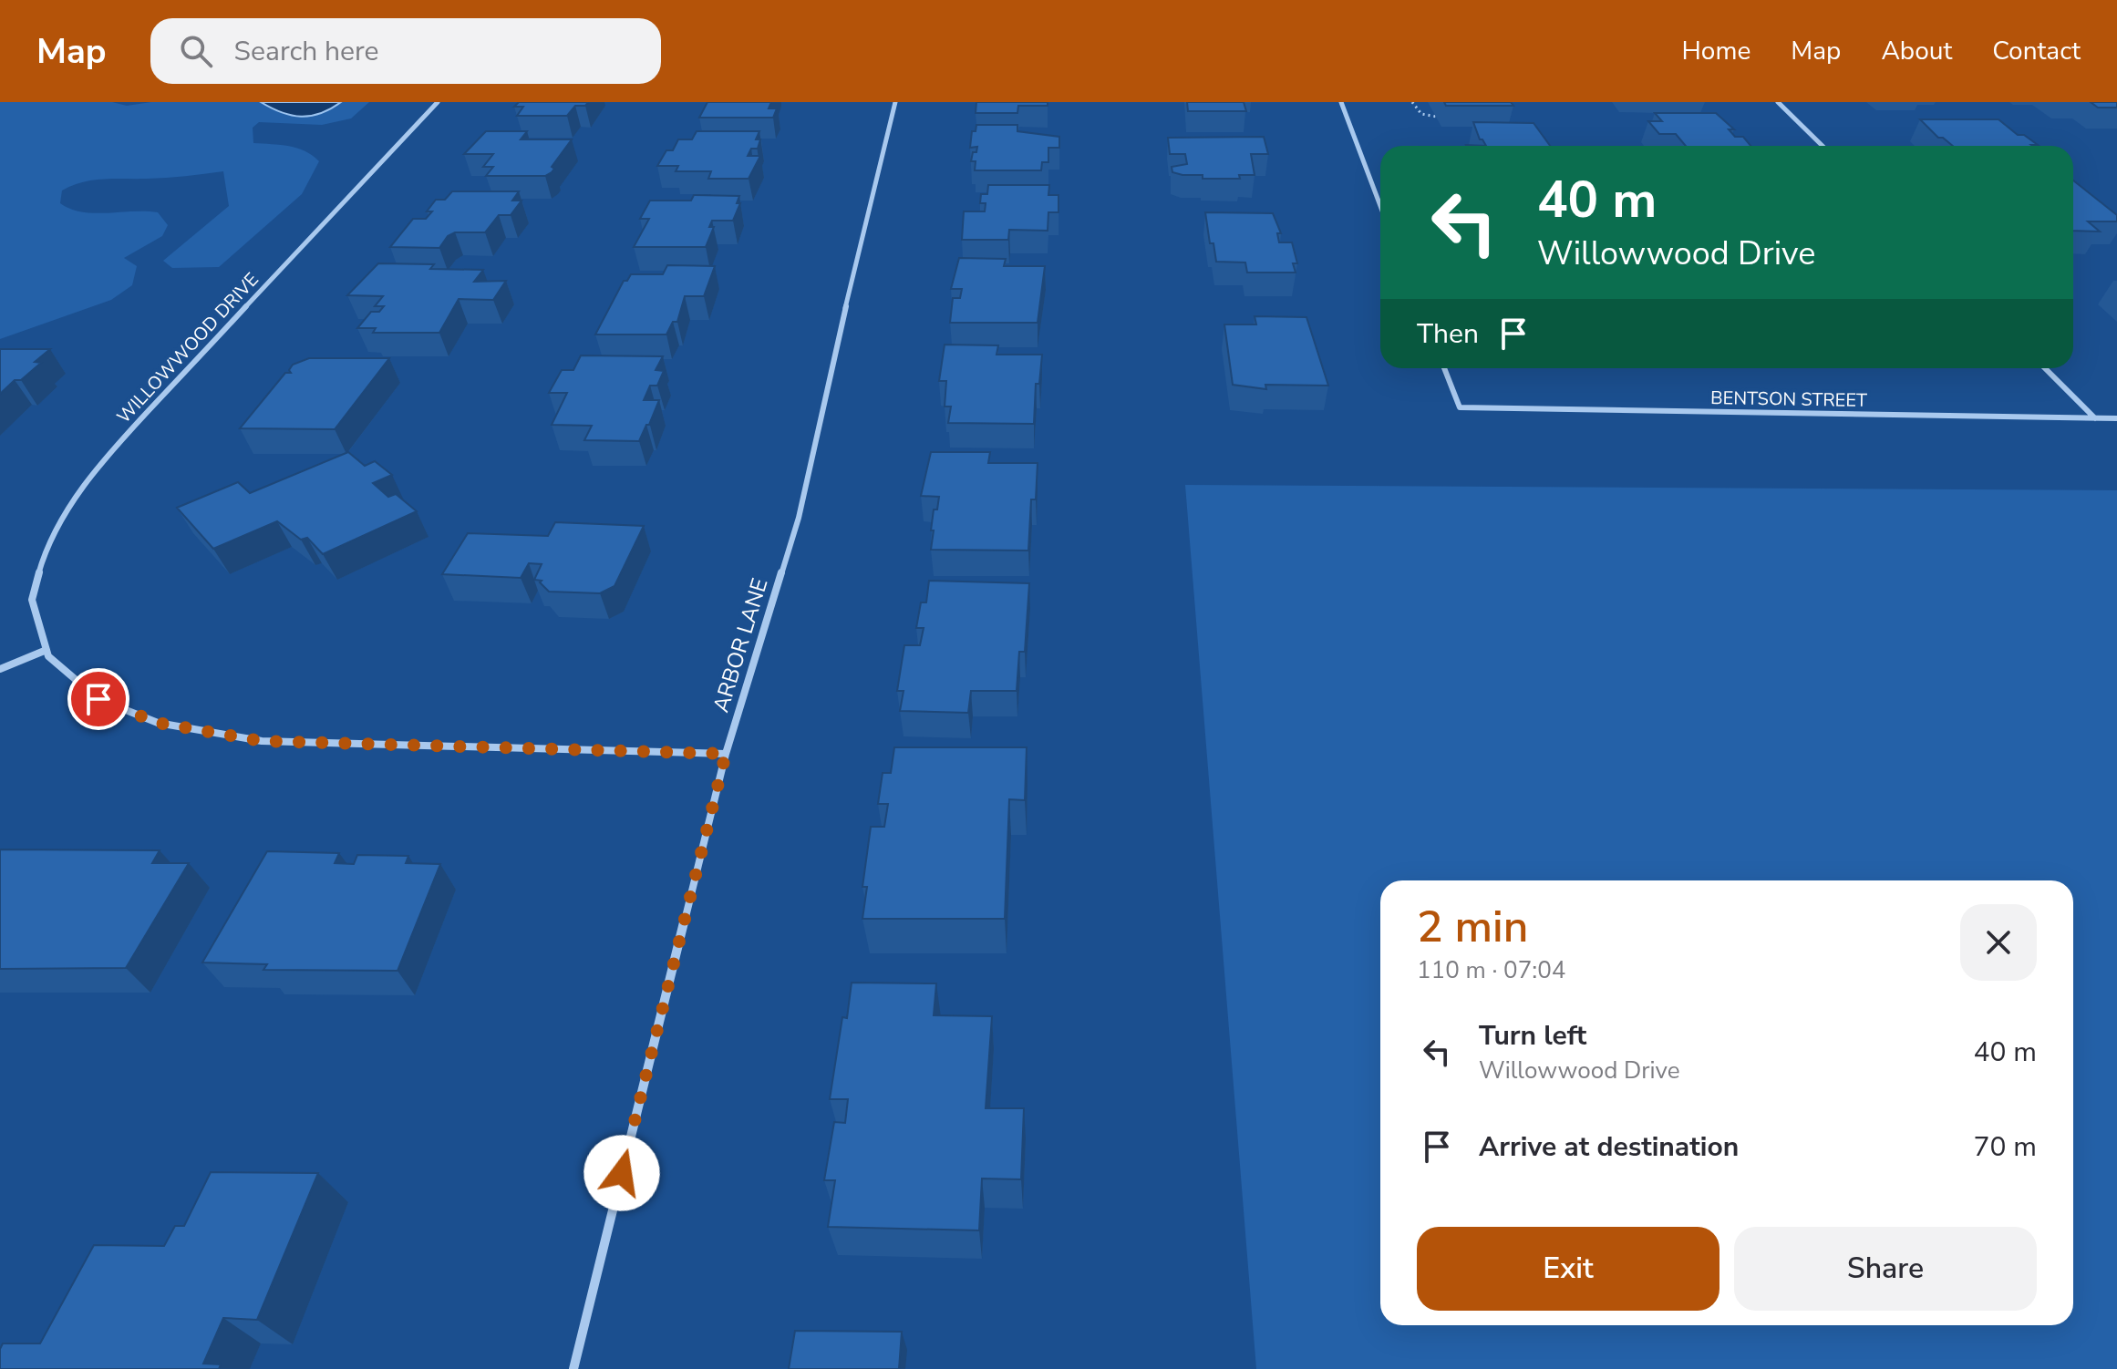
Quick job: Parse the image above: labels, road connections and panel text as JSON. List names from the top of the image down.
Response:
{
  "streets": {
    "street": ["WILLOWWOOD DRIVE", "BENTSON STREET", "ARBOR LANE"]
  },
  "crossings": [
    ["WILLOWWOOD DRIVE", "ARBOR LANE"]
  ],
  "page": {
    "header": "Map",
    "search": "Search here",
    "nav": [
      "Home",
      "Map",
      "About",
      "Contact"
    ],
    "turn": ["40 m", "Willowwood Drive"],
    "then": "Then",
    "heading": ["2 min", "110 m · 07:04"],
    "list": [
      {
        "name": "Turn left",
        "note": "Willowwood Drive",
        "value": "40 m"
      },
      {
        "name": "Arrive at destination",
        "value": "70 m"
      }
    ],
    "buttons": ["Exit", "Share"]
  }
}
